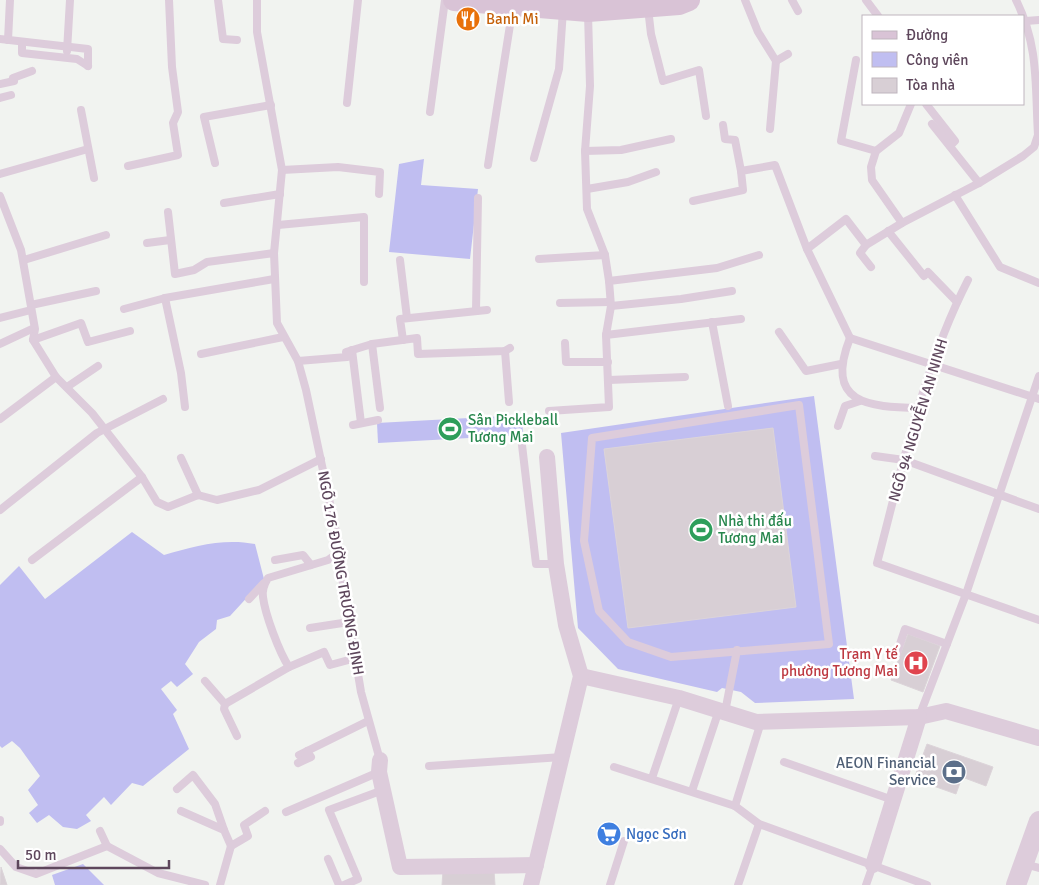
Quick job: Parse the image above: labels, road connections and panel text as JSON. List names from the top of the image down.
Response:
{
  "streets": {
    "street": ["NGÕ 176 ĐƯỜNG TRƯƠNG ĐỊNH"],
    "lane": ["NGÕ 94 NGUYỄN AN NINH"]
  },
  "places": {
    "restaurant": ["Banh Mi"],
    "sports": ["Sân Pickleball Tương Mai", "Nhà thi đấu Tương Mai"],
    "hospital": ["Trạm Y tế phường Tương Mai"],
    "bank": ["AEON Financial Service"],
    "supermarket": ["Ngọc Sơn"]
  },
  "legend": ["Đường", "Công viên", "Tòa nhà"],
  "scale_bar": "50 m"
}
